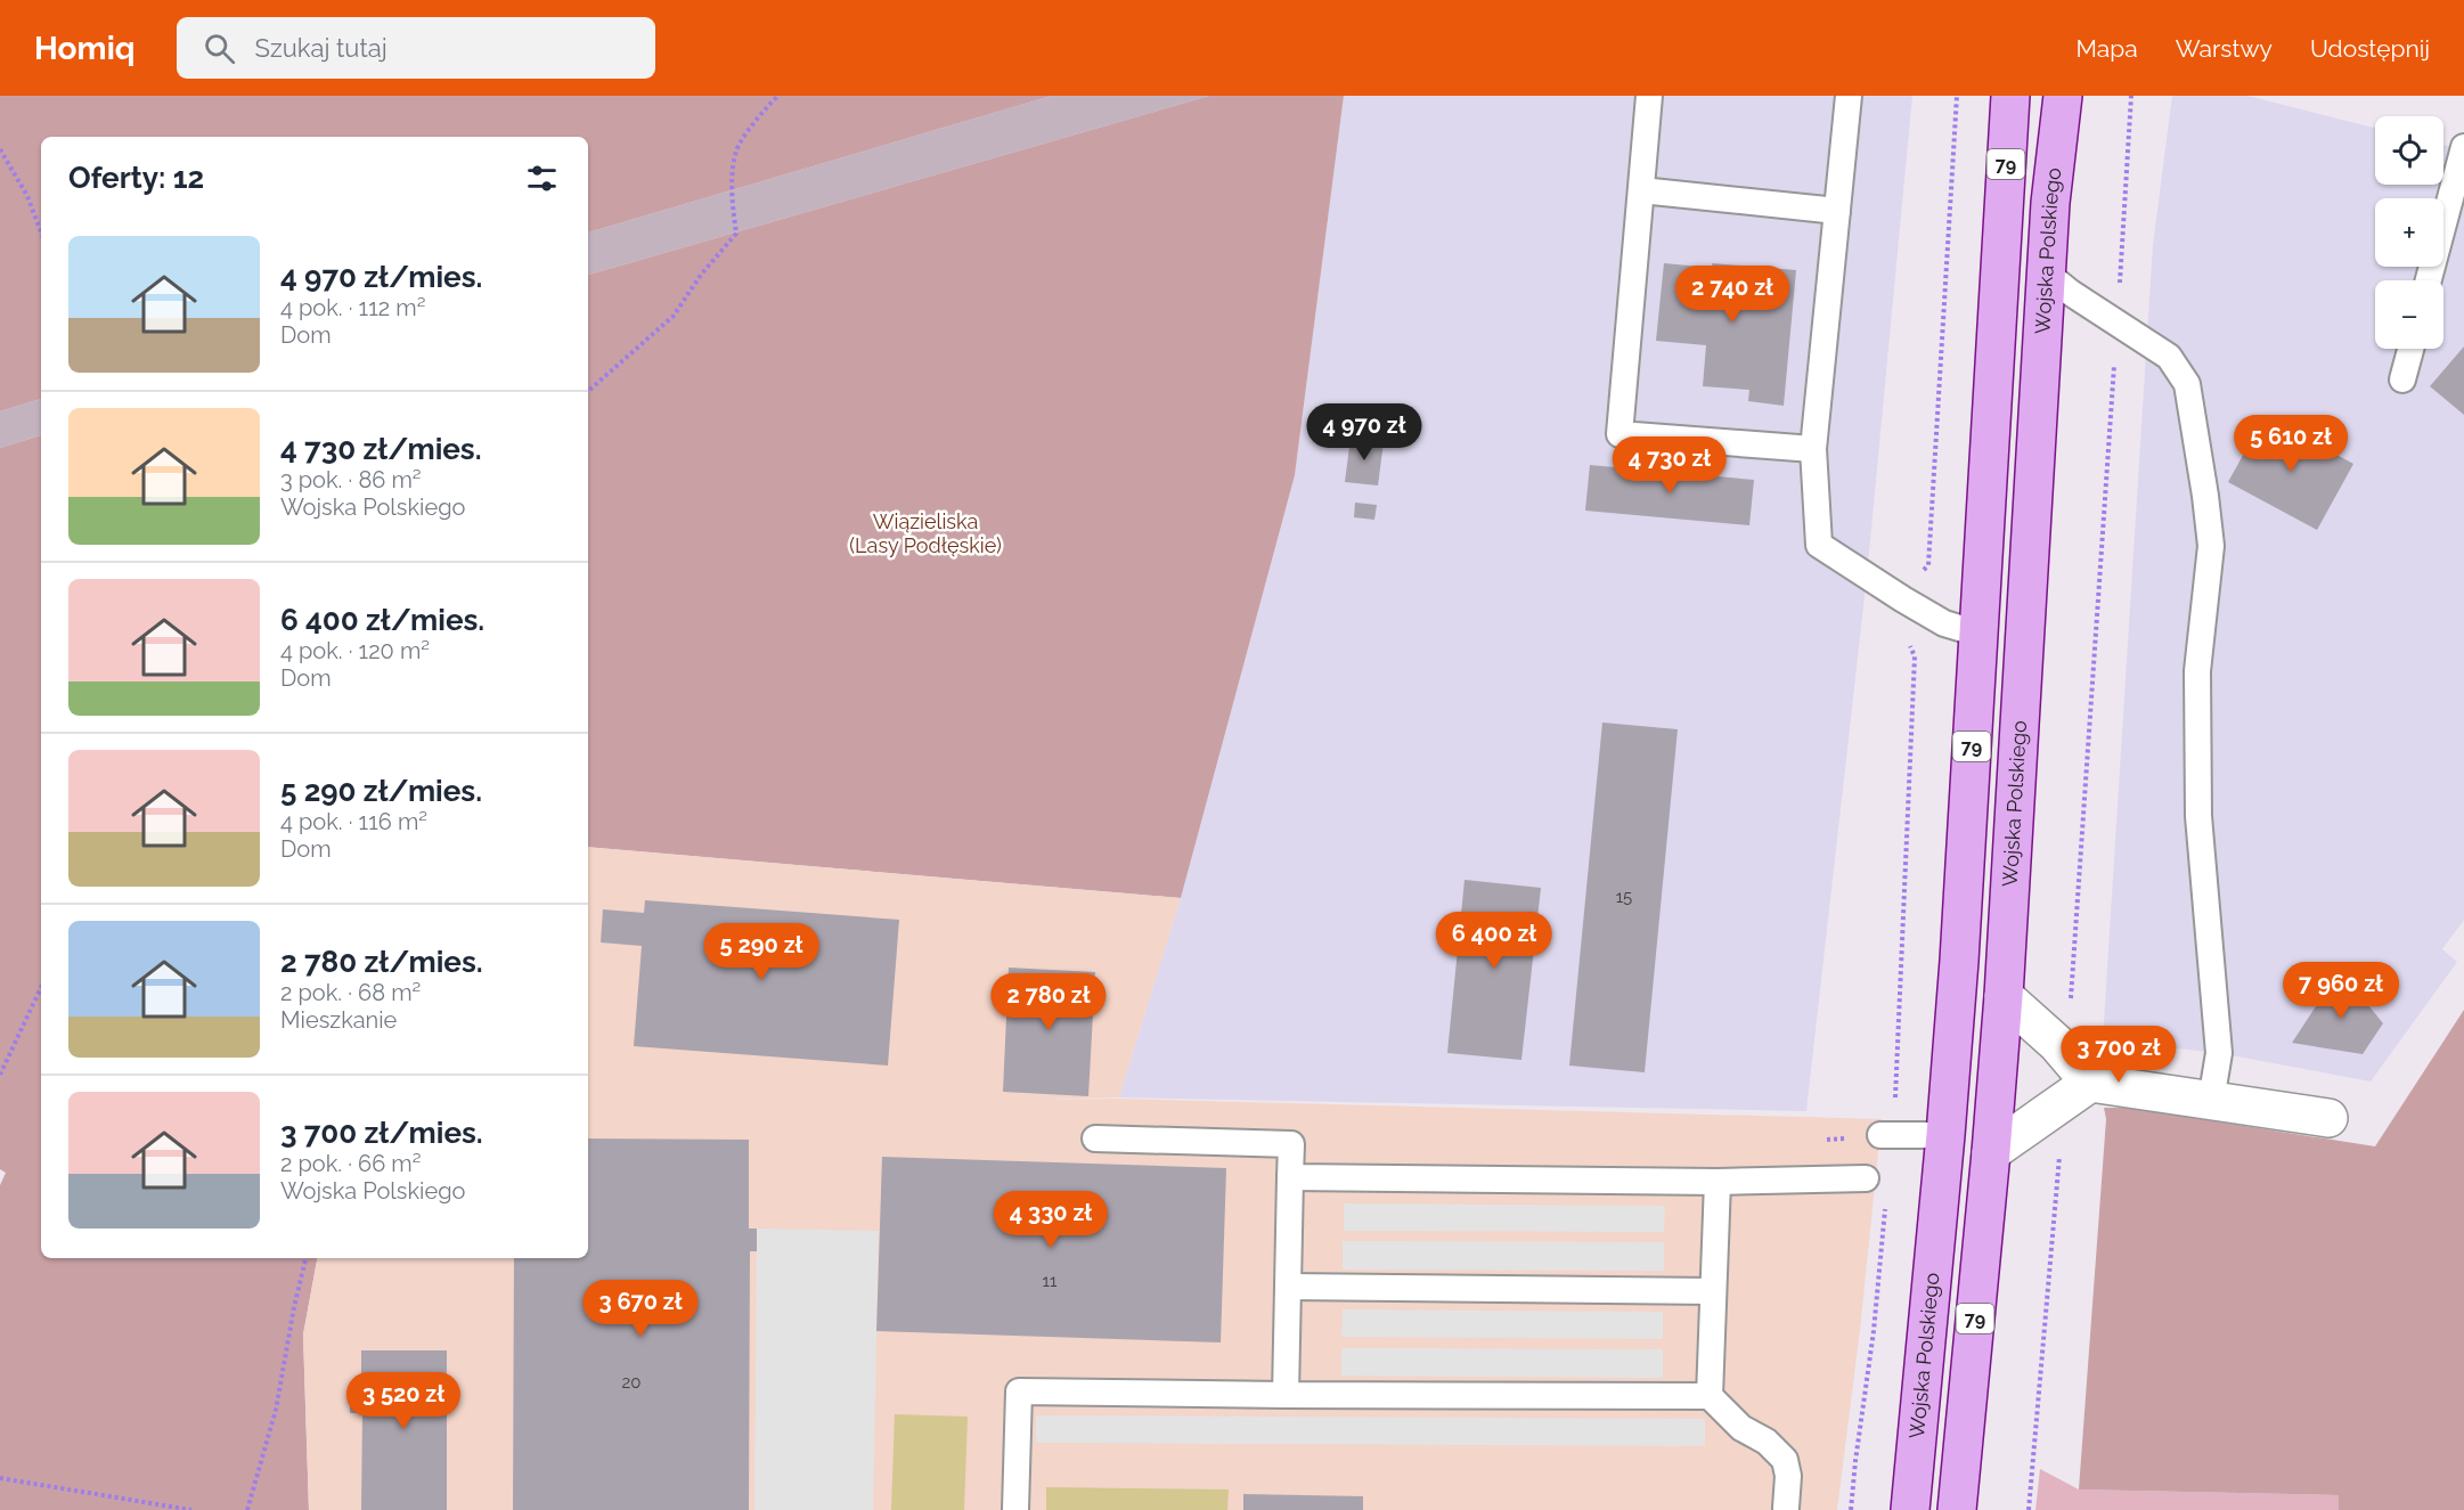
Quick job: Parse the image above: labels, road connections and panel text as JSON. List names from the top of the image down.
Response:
{
  "streets": {
    "main road": ["79", "Wojska Polskiego"]
  },
  "parks": ["Wiązieliska (Lasy Podłęskie)"],
  "house_numbers": ["15", "11", "20"],
  "page": {
    "header": "Homiq",
    "search": "Szukaj tutaj",
    "nav": ["Mapa", "Warstwy", "Udostępnij"],
    "map_buttons": ["+", "−"],
    "heading": "Oferty: 12",
    "list": [
      {
        "name": "4 970 zł/mies.",
        "note": "4 pok. · 112 m² · Dom"
      },
      {
        "name": "4 730 zł/mies.",
        "note": "3 pok. · 86 m² · Wojska Polskiego"
      },
      {
        "name": "6 400 zł/mies.",
        "note": "4 pok. · 120 m² · Dom"
      },
      {
        "name": "5 290 zł/mies.",
        "note": "4 pok. · 116 m² · Dom"
      },
      {
        "name": "2 780 zł/mies.",
        "note": "2 pok. · 68 m² · Mieszkanie"
      },
      {
        "name": "3 700 zł/mies.",
        "note": "2 pok. · 66 m² · Wojska Polskiego"
      }
    ],
    "price": [
      "2 740 zł",
      "4 970 zł",
      "5 610 zł",
      "4 730 zł",
      "6 400 zł",
      "5 290 zł",
      "7 960 zł",
      "2 780 zł",
      "3 700 zł",
      "4 330 zł",
      "3 670 zł",
      "3 520 zł"
    ]
  }
}
